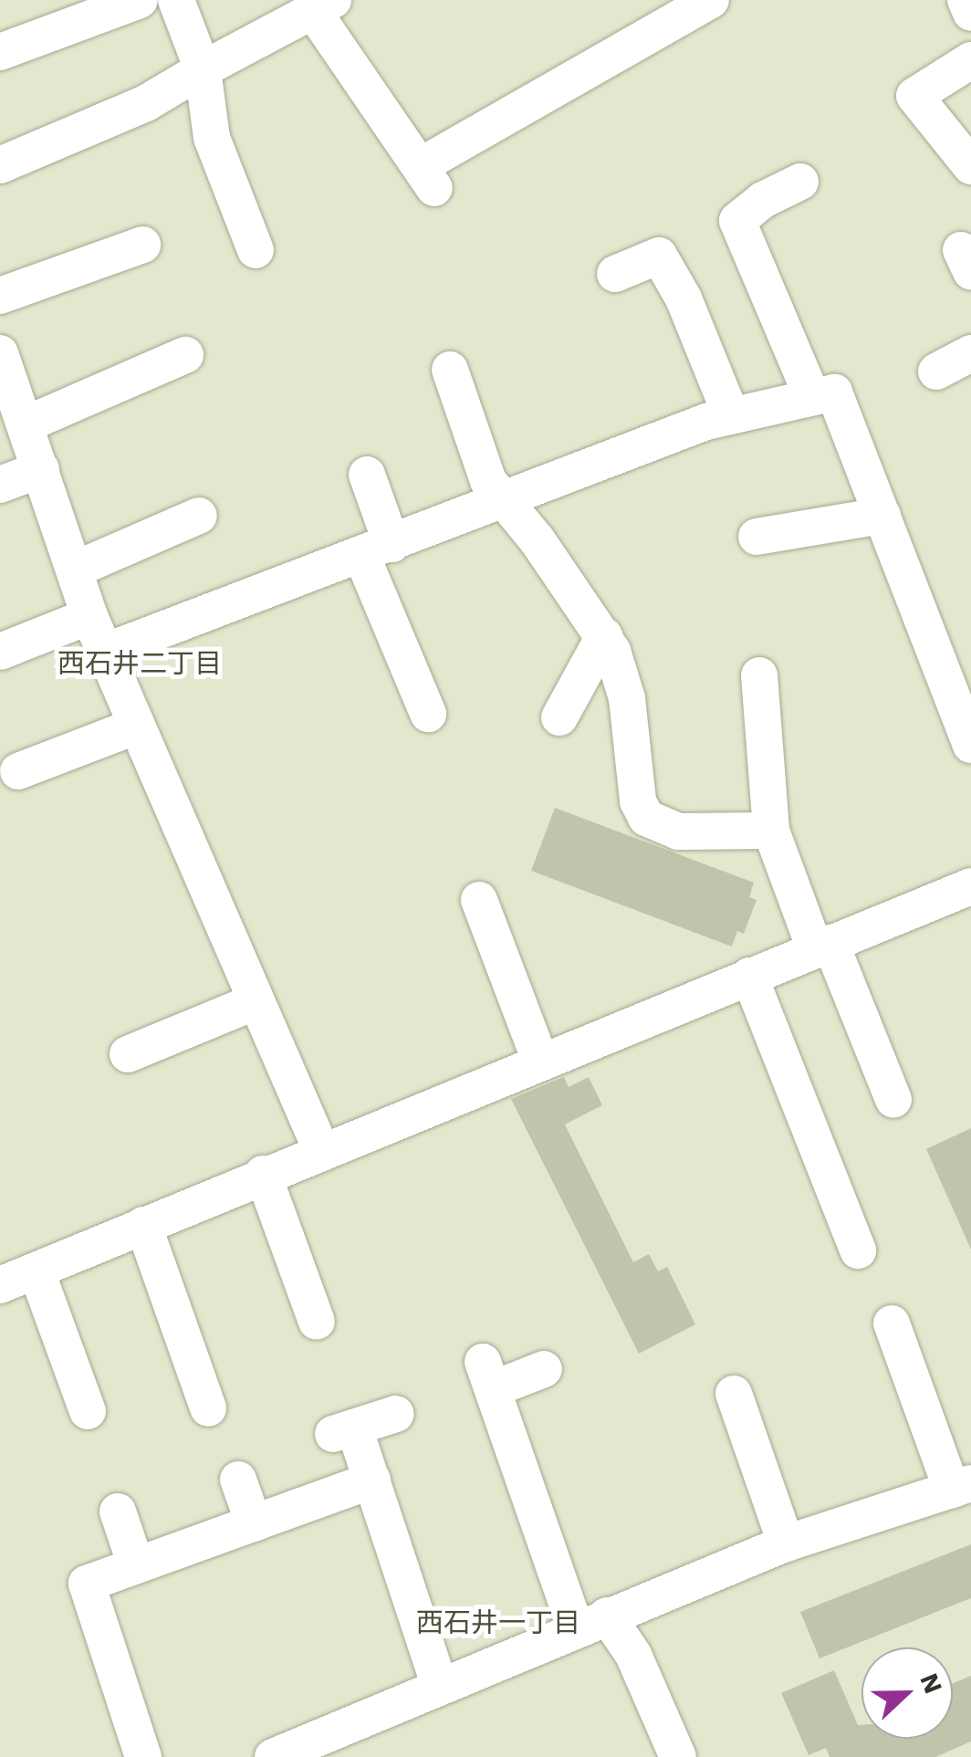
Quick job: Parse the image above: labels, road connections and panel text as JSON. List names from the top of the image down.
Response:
{
  "districts": ["西石井二丁目", "西石井一丁目"],
  "north": "right"
}
